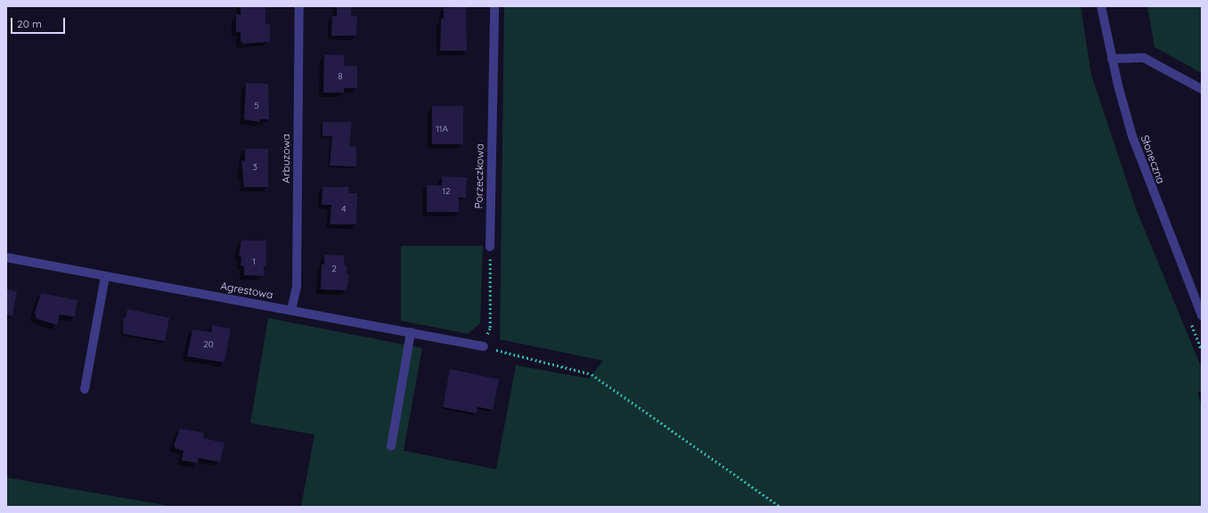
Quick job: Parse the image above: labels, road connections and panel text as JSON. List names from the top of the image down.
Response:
{
  "streets": {
    "street": [
      "Arbuzowa",
      "Słoneczna",
      "Porzeczkowa",
      "Agrestowa"
    ]
  },
  "crossings": [
    ["Arbuzowa", "Agrestowa"]
  ],
  "house_numbers": [
    "8",
    "5",
    "11A",
    "3",
    "12",
    "4",
    "1",
    "2",
    "20"
  ],
  "scale_bar": "20 m"
}
